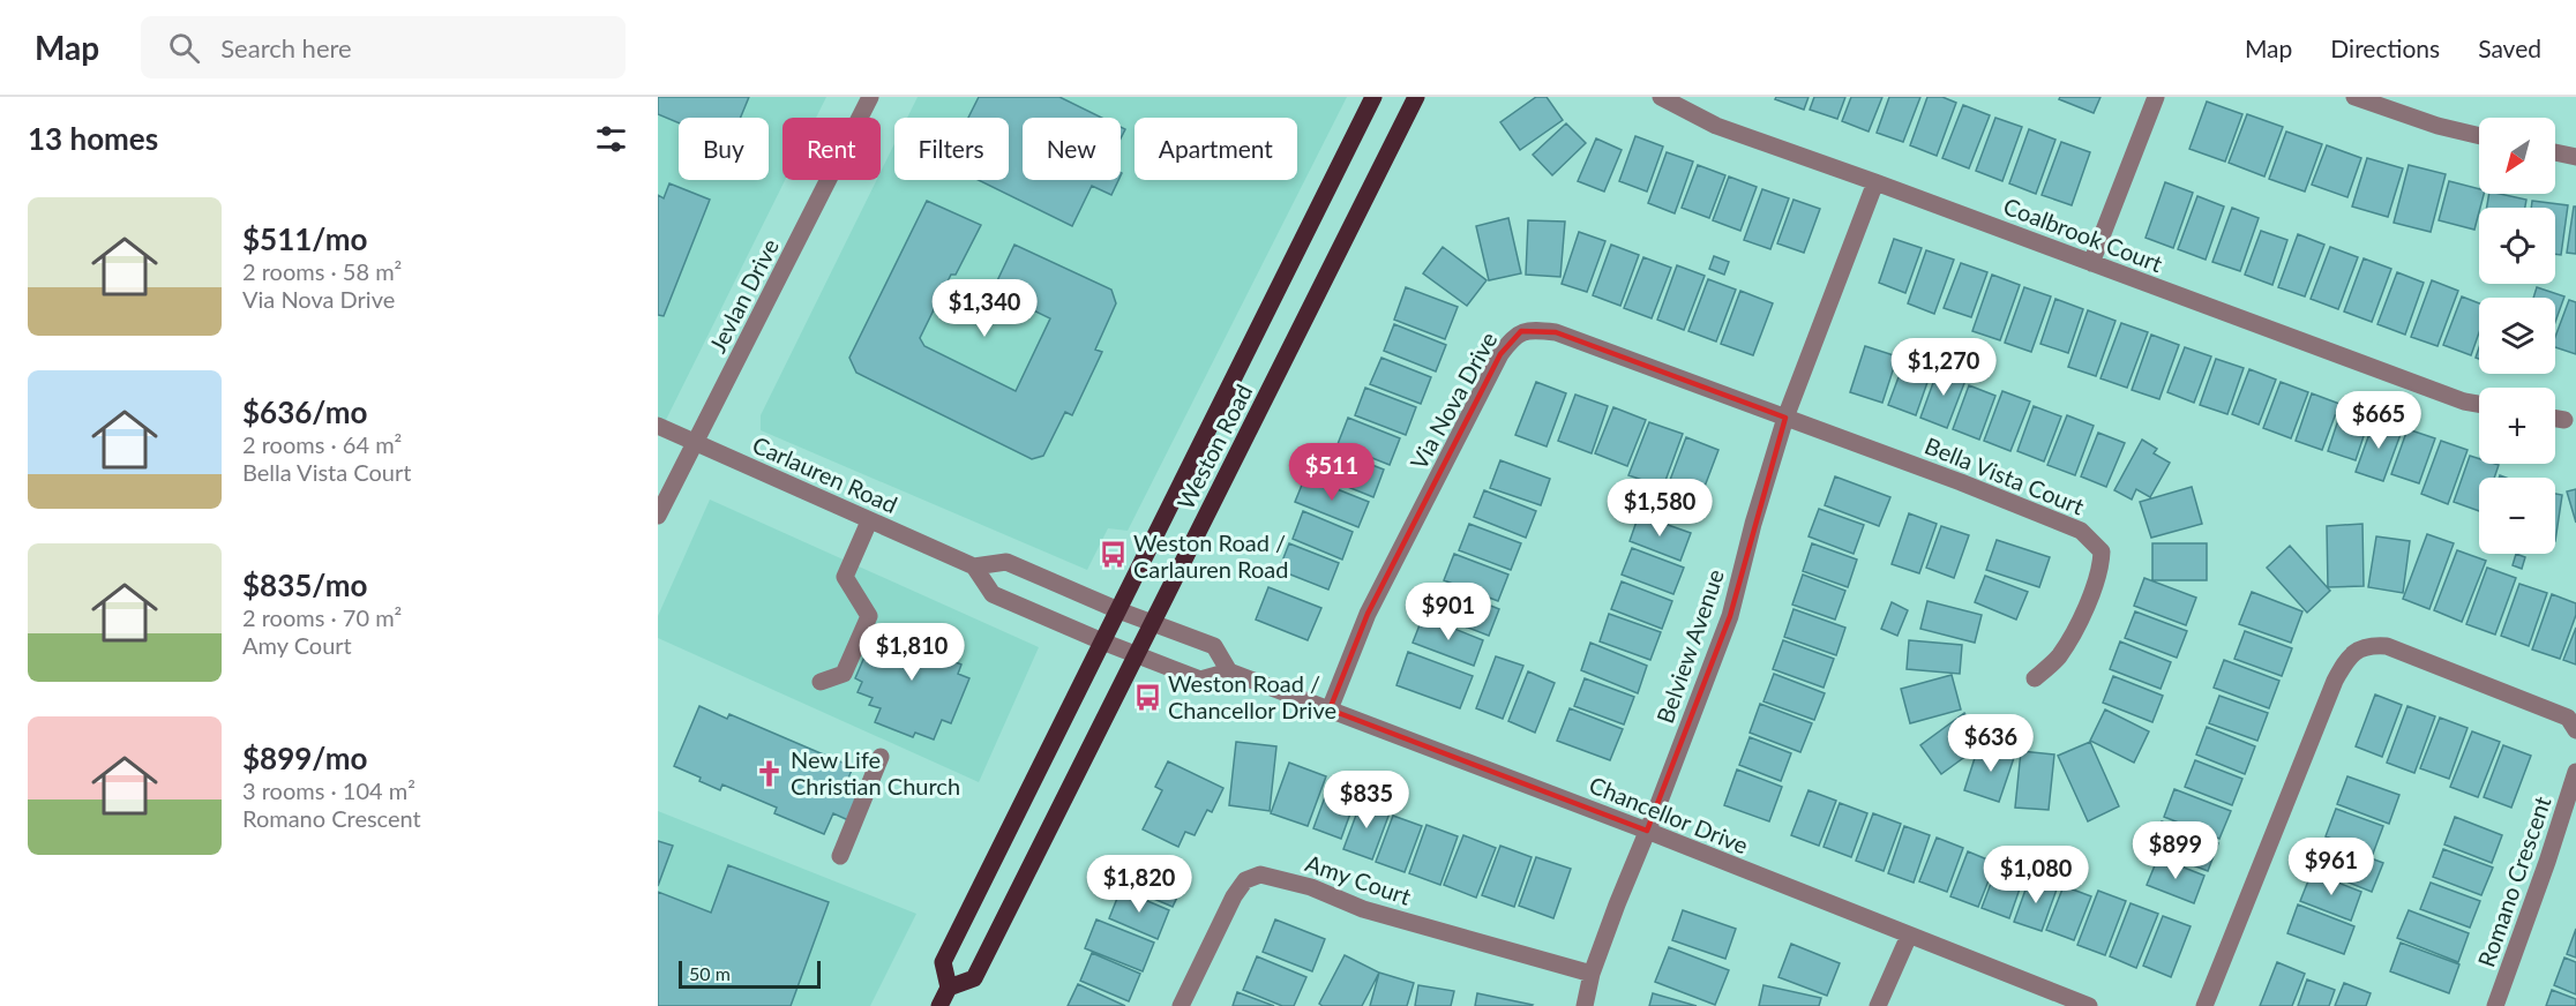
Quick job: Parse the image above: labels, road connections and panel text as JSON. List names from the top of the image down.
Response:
{
  "streets": {
    "main road": ["Weston Road"],
    "street": [
      "Coalbrook Court",
      "Jevlan Drive",
      "Via Nova Drive",
      "Carlauren Road",
      "Bella Vista Court",
      "Belview Avenue",
      "Chancellor Drive",
      "Amy Court",
      "Romano Crescent"
    ]
  },
  "crossings": [
    ["Coalbrook Court", "Belview Avenue"],
    ["Jevlan Drive", "Carlauren Road"],
    ["Via Nova Drive", "Bella Vista Court"],
    ["Via Nova Drive", "Belview Avenue"],
    ["Via Nova Drive", "Chancellor Drive"],
    ["Weston Road", "Carlauren Road"],
    ["Bella Vista Court", "Belview Avenue"],
    ["Belview Avenue", "Chancellor Drive"],
    ["Belview Avenue", "Amy Court"]
  ],
  "places": {
    "bus stop": ["Weston Road / Carlauren Road", "Weston Road / Chancellor Drive"],
    "church": ["New Life Christian Church"]
  },
  "scale_bar": "50 m",
  "north": "bottom left",
  "page": {
    "header": "Map",
    "search": "Search here",
    "nav": ["Map", "Directions", "Saved"],
    "heading": "13 homes",
    "map_buttons": ["+", "−"],
    "chip": [
      "Buy",
      "Rent",
      "Filters",
      "New",
      "Apartment"
    ],
    "list": [
      {
        "name": "$511/mo",
        "note": "2 rooms · 58 m² · Via Nova Drive"
      },
      {
        "name": "$636/mo",
        "note": "2 rooms · 64 m² · Bella Vista Court"
      },
      {
        "name": "$835/mo",
        "note": "2 rooms · 70 m² · Amy Court"
      },
      {
        "name": "$899/mo",
        "note": "3 rooms · 104 m² · Romano Crescent"
      }
    ],
    "price": [
      "$1,340",
      "$1,270",
      "$665",
      "$511",
      "$1,580",
      "$901",
      "$1,810",
      "$636",
      "$835",
      "$899",
      "$961",
      "$1,080",
      "$1,820"
    ],
    "scale": "50 m"
  }
}
